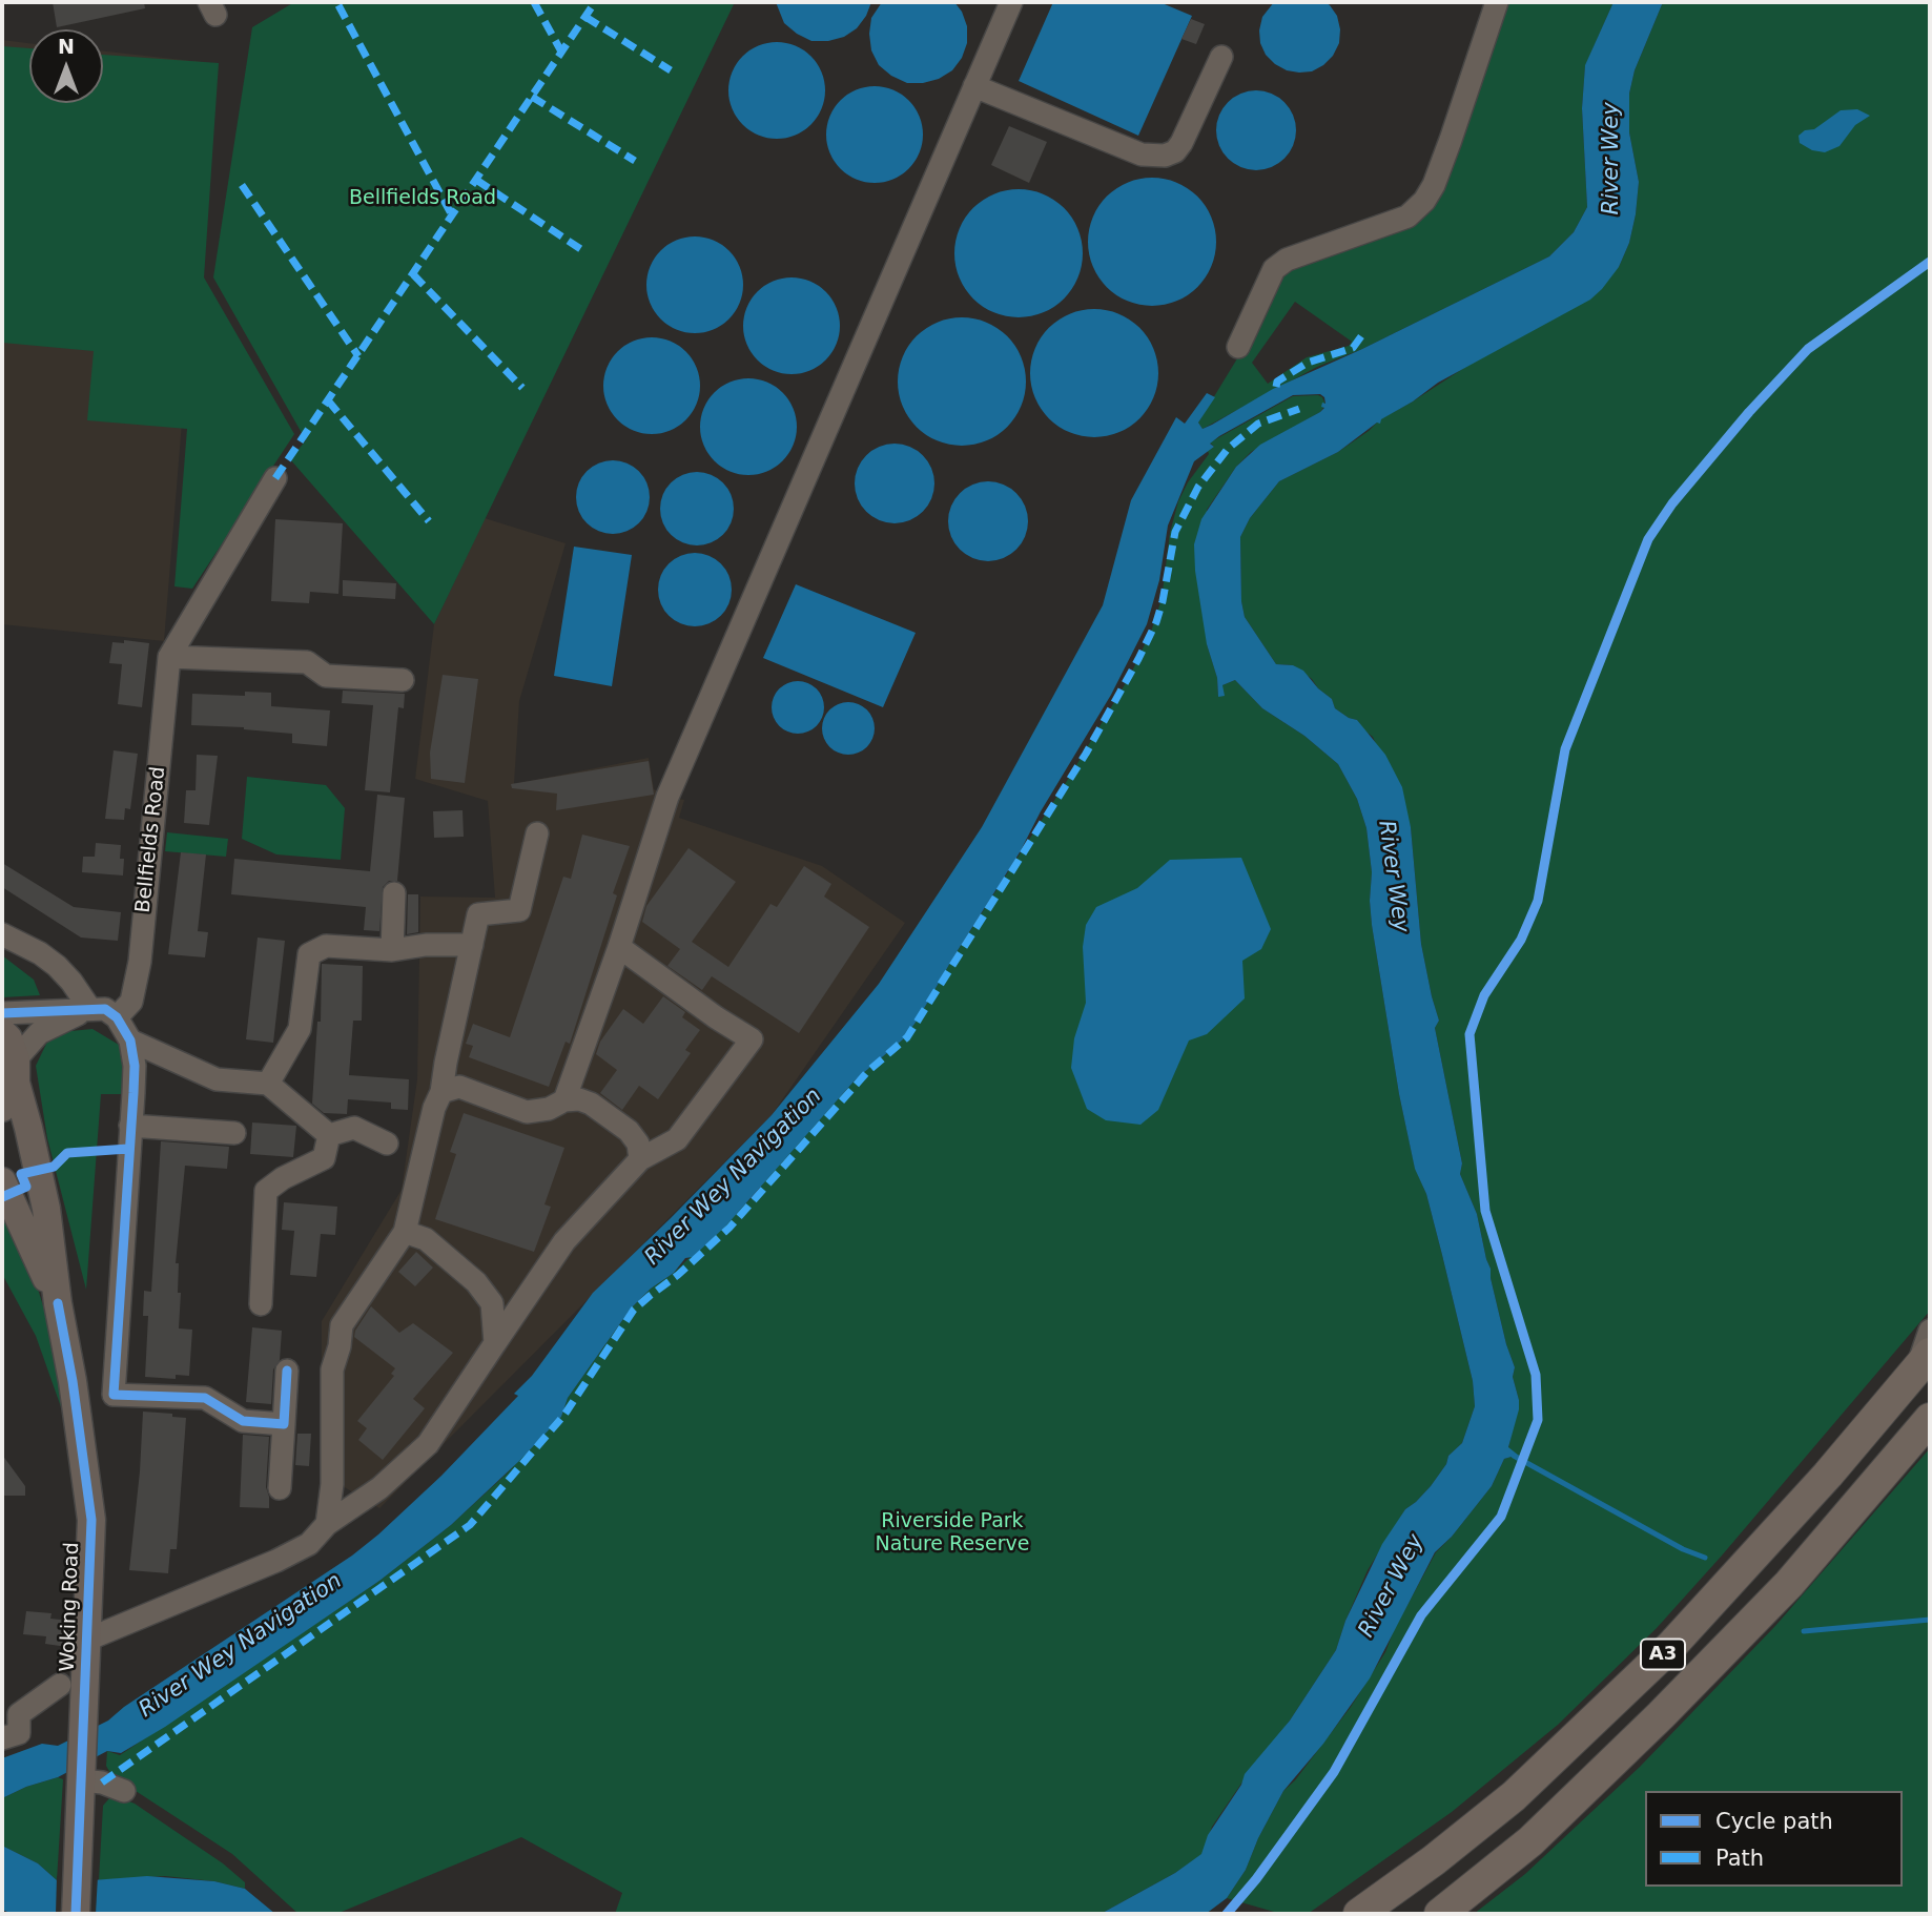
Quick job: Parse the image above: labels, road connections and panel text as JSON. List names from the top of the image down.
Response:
{
  "streets": {
    "highway": ["A3"],
    "main road": ["Woking Road"],
    "street": ["Bellfields Road"]
  },
  "water": ["River Wey", "River Wey Navigation"],
  "parks": ["Bellfields Road", "Riverside Park Nature Reserve"],
  "legend": ["Cycle path", "Path"],
  "north": "top"
}
